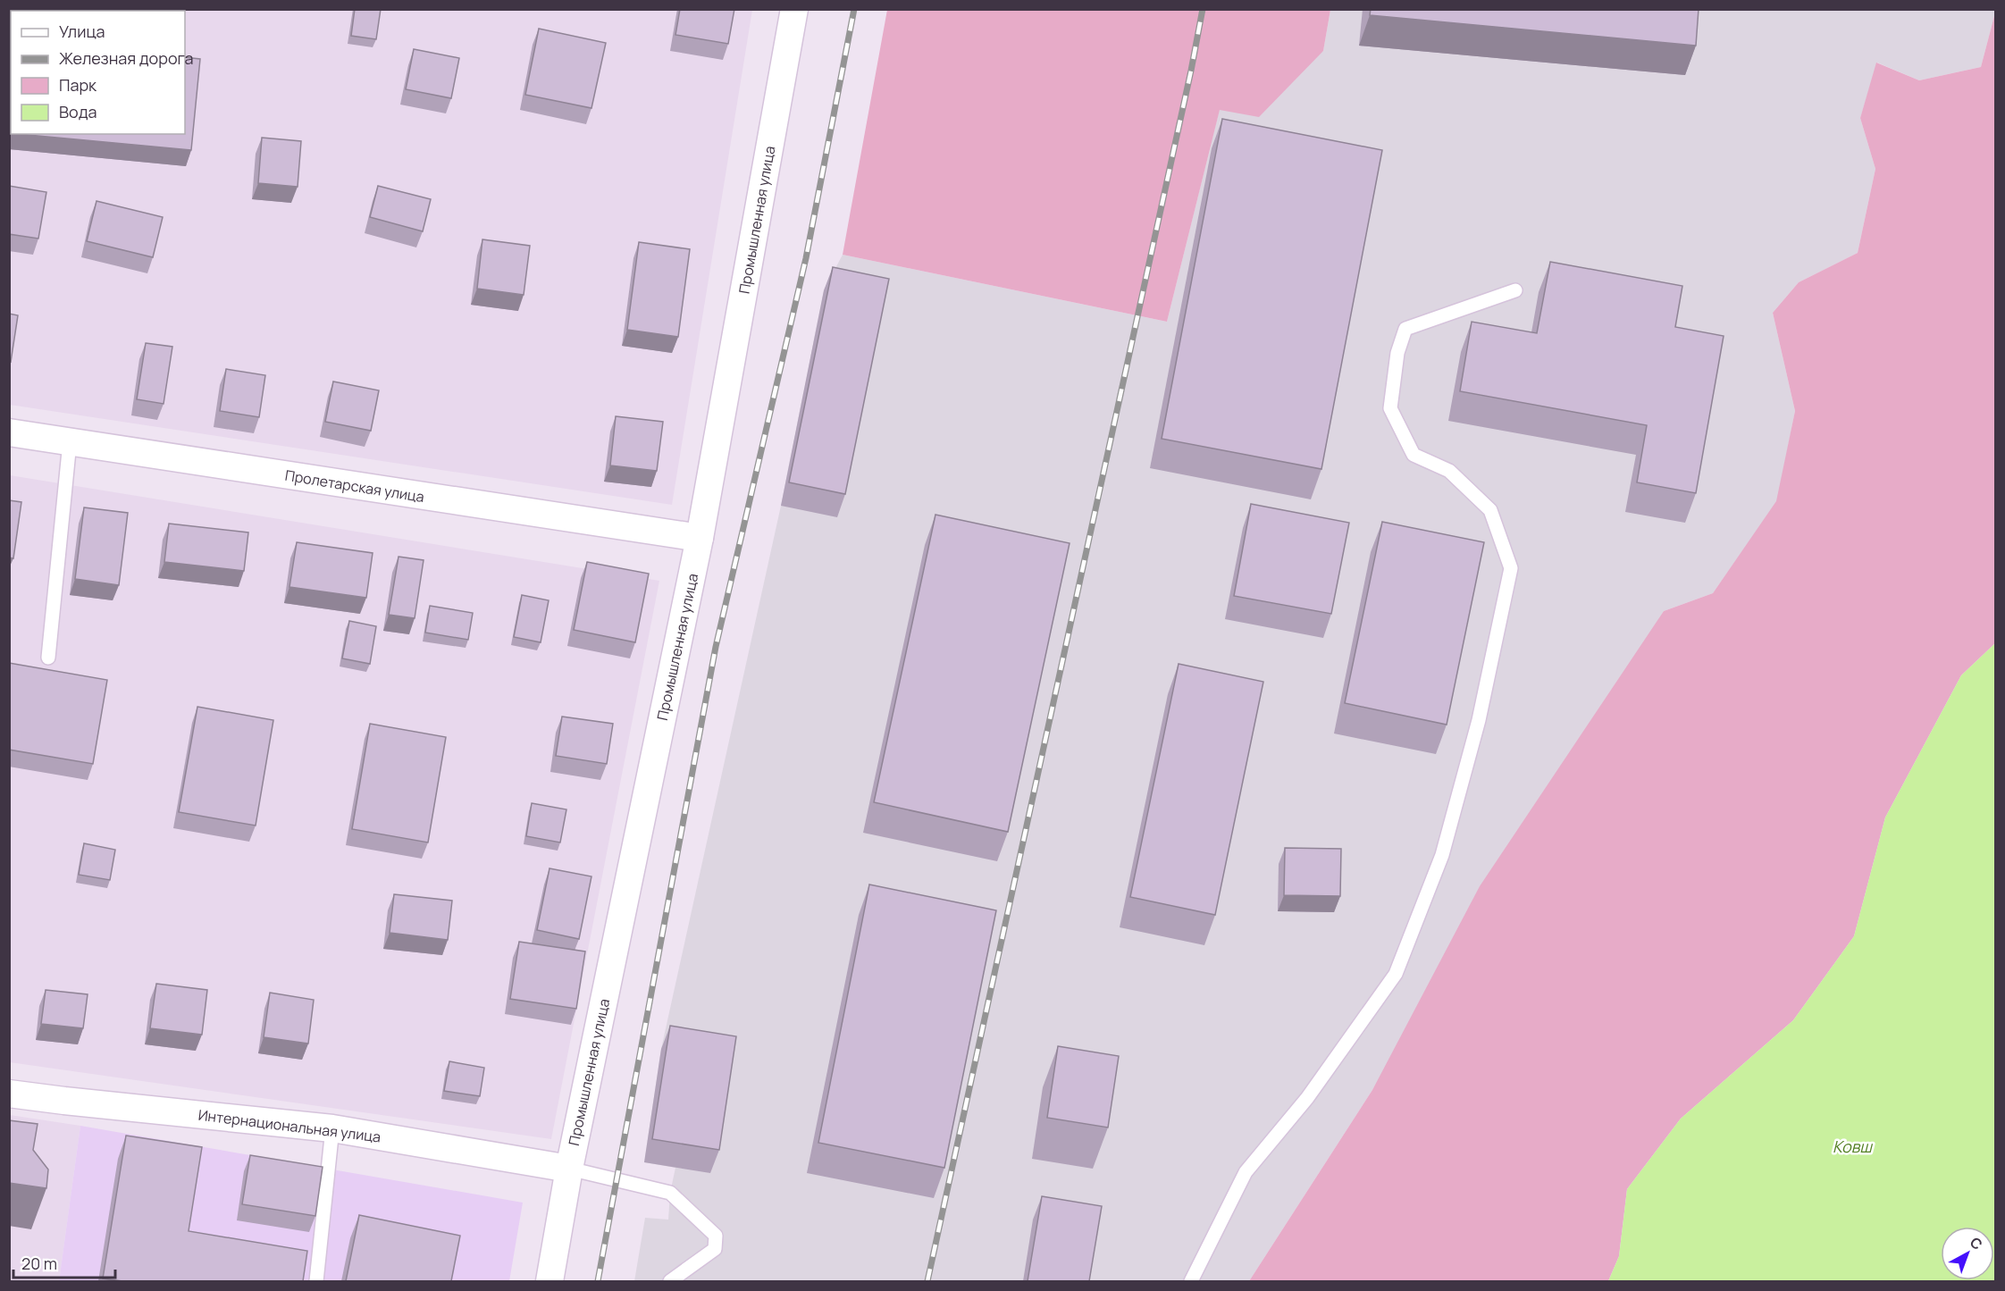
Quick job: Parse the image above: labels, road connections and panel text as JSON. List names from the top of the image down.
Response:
{
  "streets": {
    "street": ["Промышленная улица", "Пролетарская улица", "Интернациональная улица"]
  },
  "crossings": [
    ["Промышленная улица", "Пролетарская улица"],
    ["Промышленная улица", "Интернациональная улица"]
  ],
  "water": ["Ковш"],
  "legend": [
    "Улица",
    "Железная дорога",
    "Парк",
    "Вода"
  ],
  "scale_bar": "20 m",
  "north": "top right"
}
